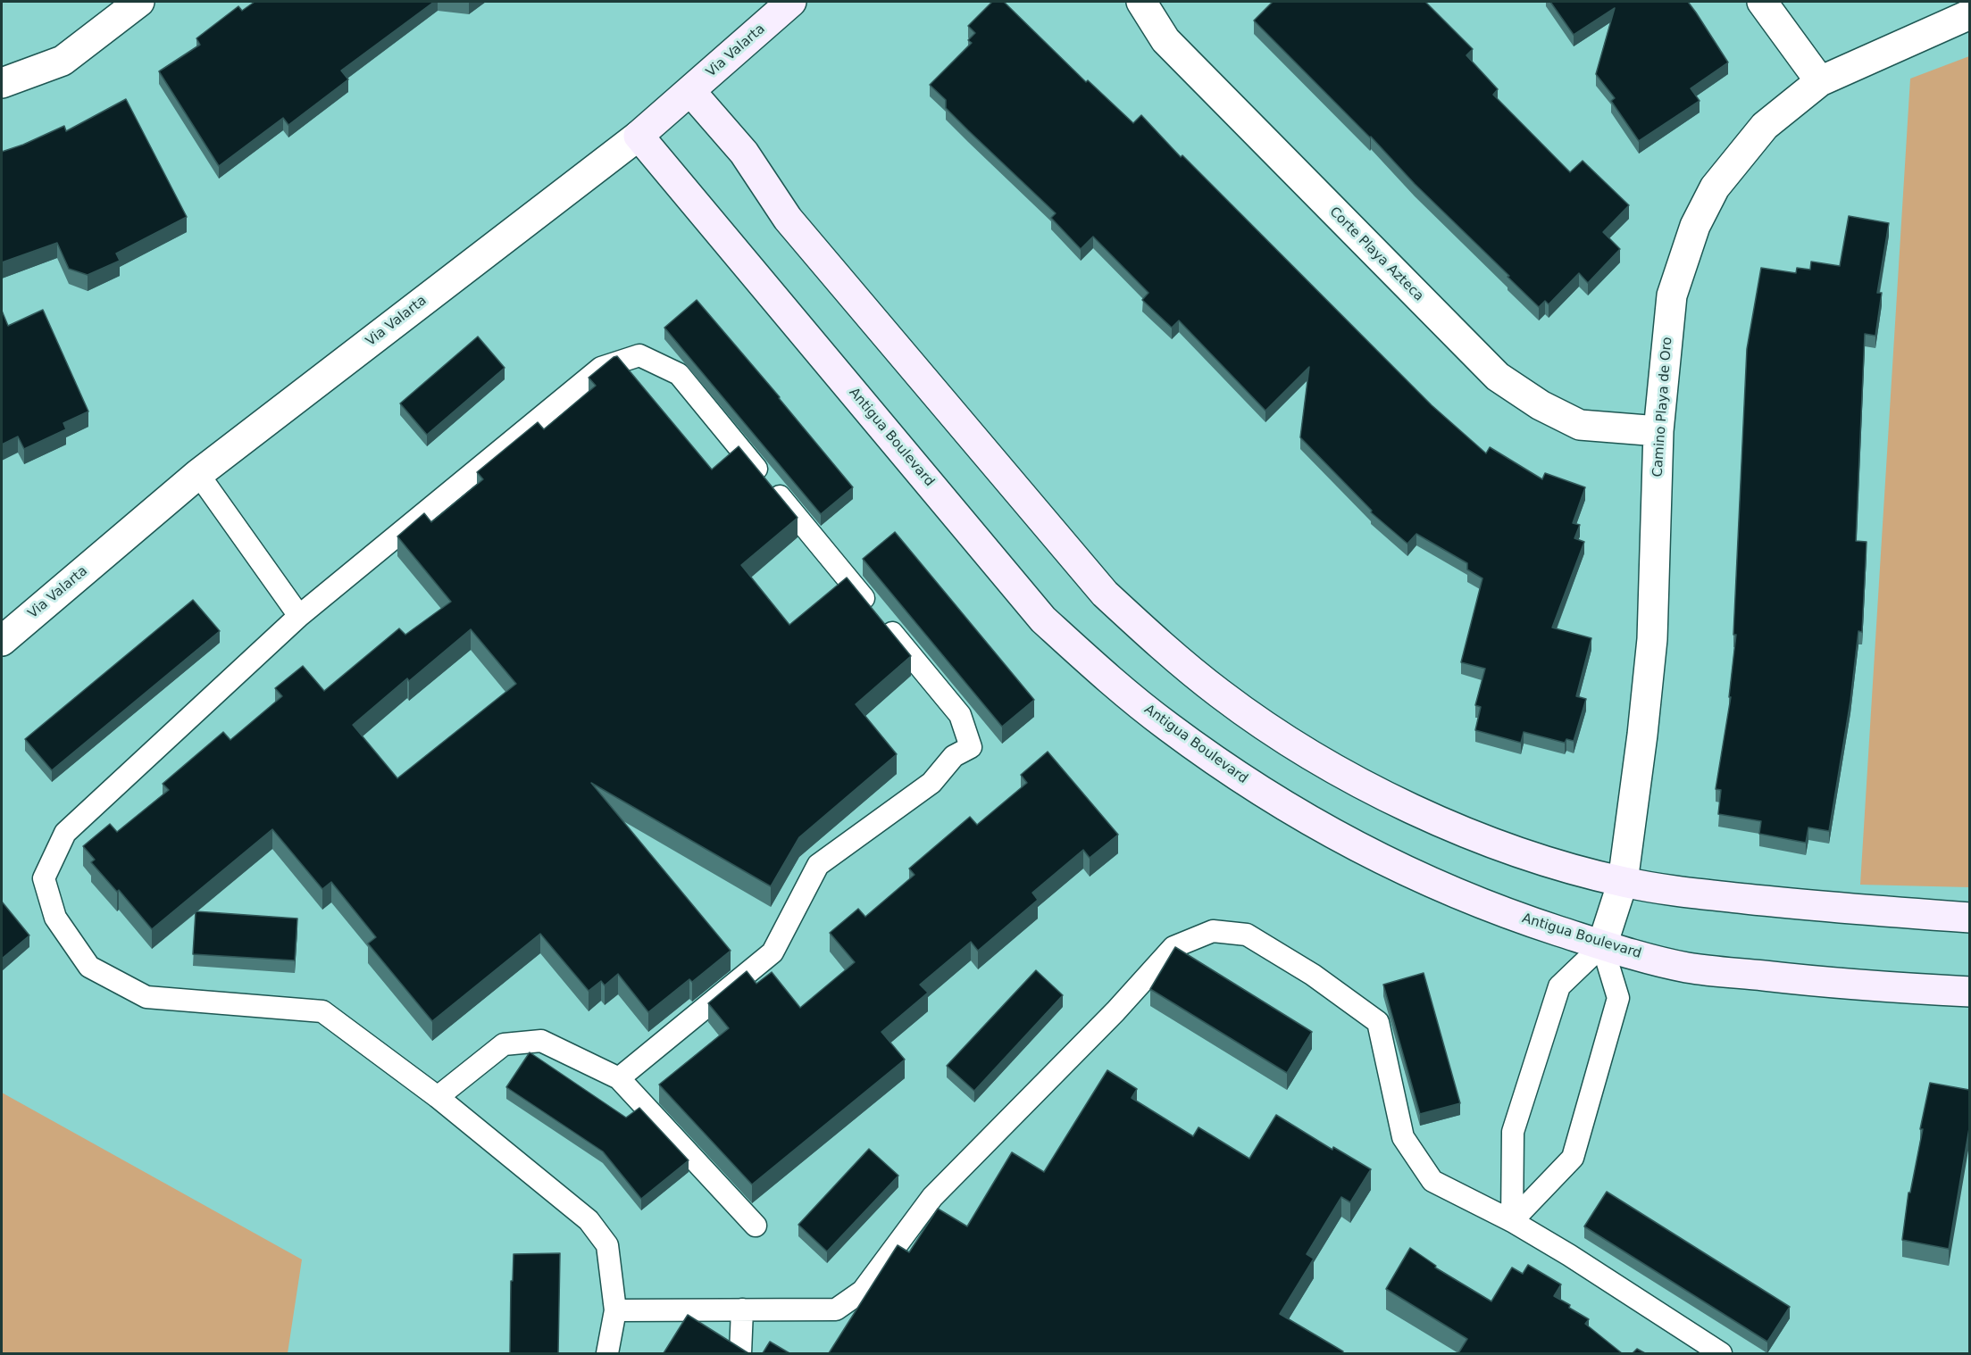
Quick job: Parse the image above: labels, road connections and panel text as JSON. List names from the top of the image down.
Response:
{
  "streets": {
    "main road": ["Via Valarta", "Antigua Boulevard"],
    "street": ["Corte Playa Azteca", "Camino Playa de Oro"]
  },
  "crossings": [
    ["Via Valarta", "Antigua Boulevard"],
    ["Corte Playa Azteca", "Camino Playa de Oro"],
    ["Camino Playa de Oro", "Antigua Boulevard"]
  ]
}
